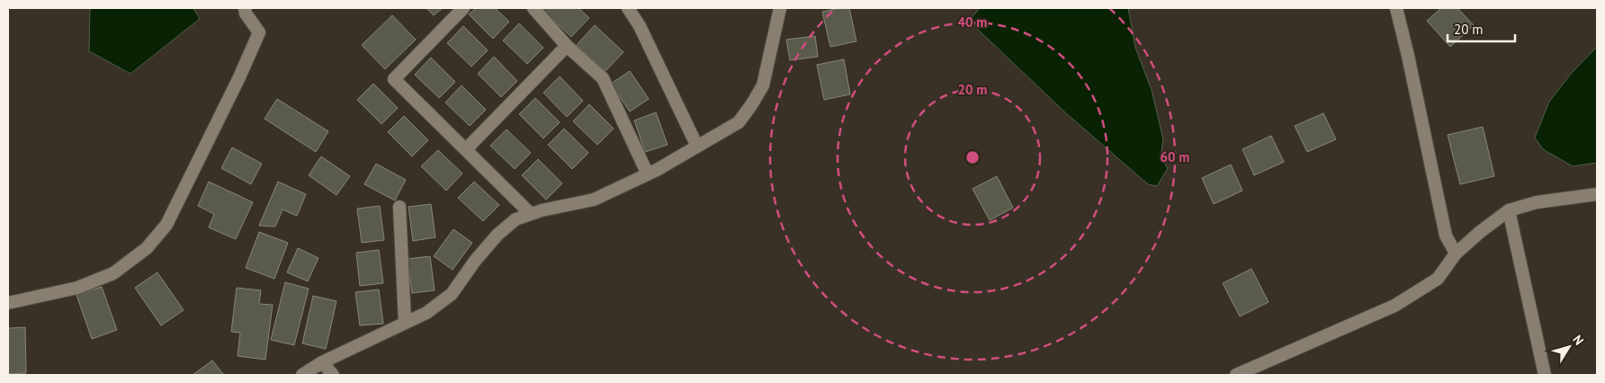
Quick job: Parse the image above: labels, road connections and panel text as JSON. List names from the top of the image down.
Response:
{
  "scale_bar": "20 m",
  "north": "top right",
  "rings": ["40 m", "20 m", "60 m"]
}
